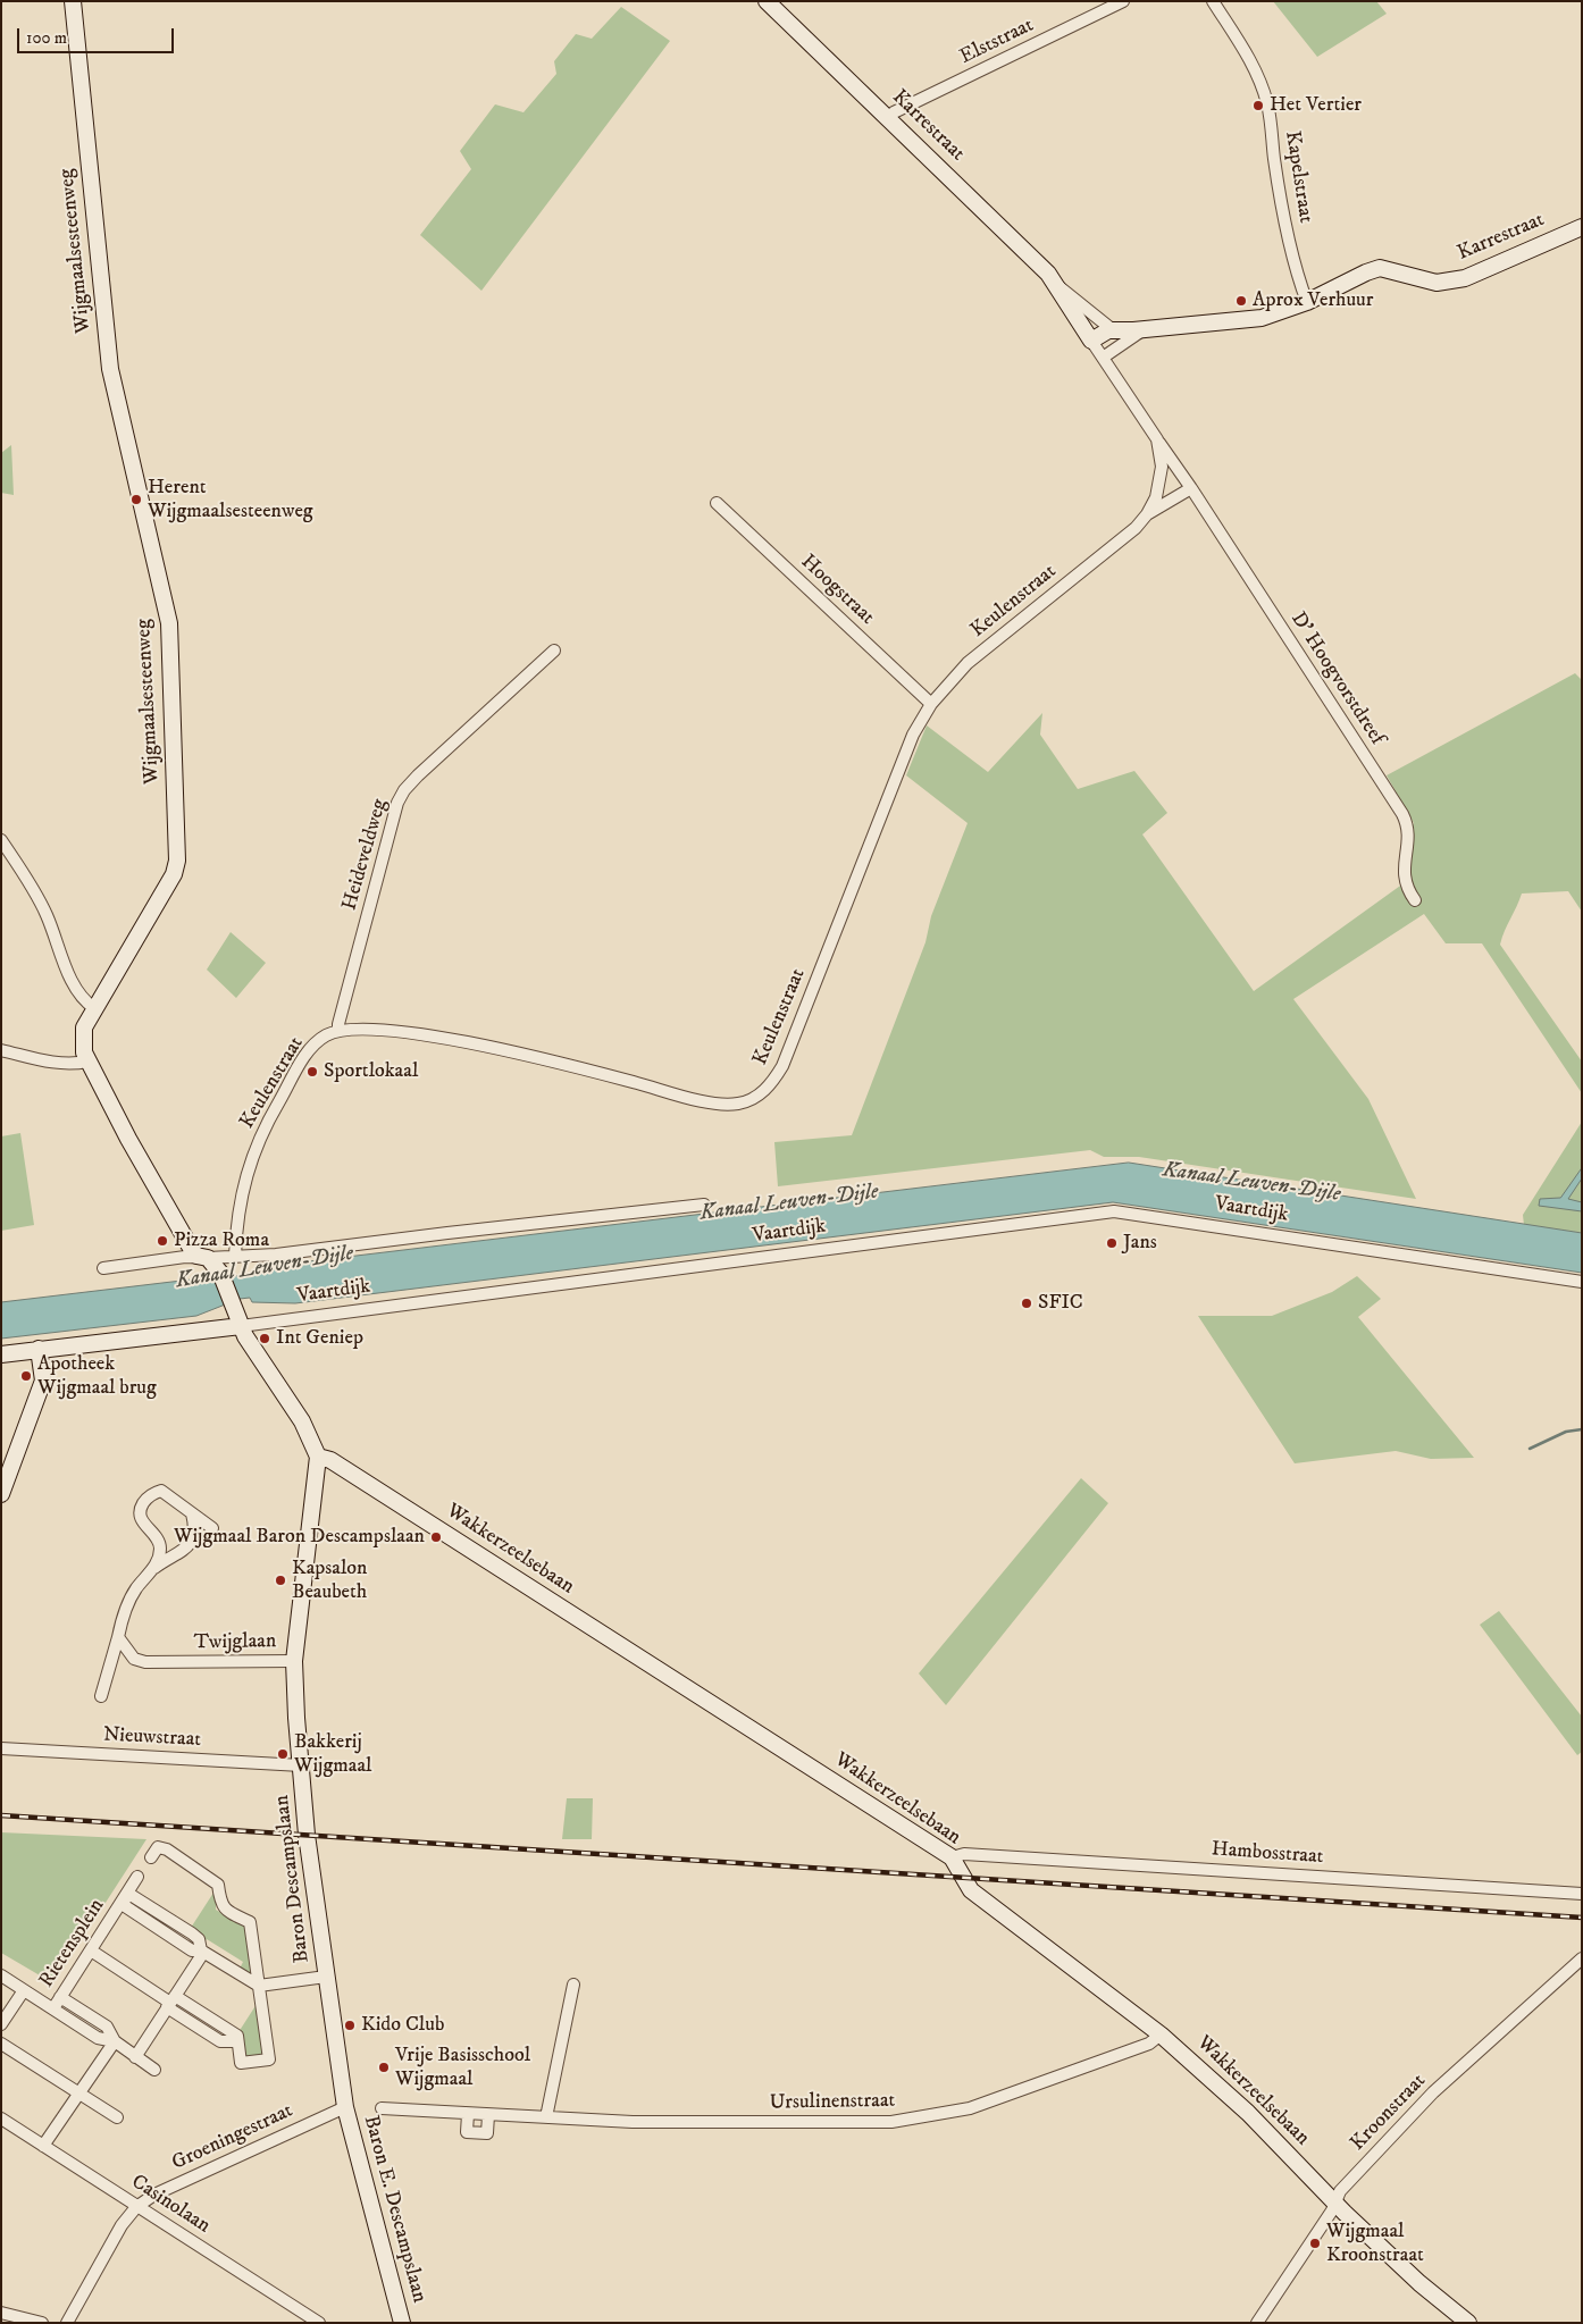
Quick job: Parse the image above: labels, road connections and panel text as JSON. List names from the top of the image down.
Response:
{
  "streets": {
    "street": [
      "Elststraat",
      "Karrestraat",
      "Kapelstraat",
      "Wijgmaalsesteenweg",
      "Hoogstraat",
      "Keulenstraat",
      "D' Hoogvorstdreef",
      "Heideveldweg",
      "Vaartdijk",
      "Wakkerzeelsebaan",
      "Twijglaan",
      "Nieuwstraat",
      "Hambosstraat",
      "Baron Descampslaan",
      "Rietensplein",
      "Ursulinenstraat",
      "Kroonstraat",
      "Groeningestraat",
      "Casinolaan",
      "Baron E. Descampslaan"
    ]
  },
  "crossings": [
    ["Elststraat", "Karrestraat"],
    ["Karrestraat", "Kapelstraat"],
    ["Karrestraat", "Keulenstraat"],
    ["Wijgmaalsesteenweg", "Vaartdijk"],
    ["Hoogstraat", "Keulenstraat"],
    ["Keulenstraat", "D' Hoogvorstdreef"],
    ["Keulenstraat", "Heideveldweg"],
    ["Wakkerzeelsebaan", "Hambosstraat"],
    ["Wakkerzeelsebaan", "Baron Descampslaan"],
    ["Wakkerzeelsebaan", "Ursulinenstraat"],
    ["Wakkerzeelsebaan", "Kroonstraat"],
    ["Twijglaan", "Baron Descampslaan"],
    ["Nieuwstraat", "Baron Descampslaan"],
    ["Baron Descampslaan", "Groeningestraat"],
    ["Baron Descampslaan", "Baron E. Descampslaan"],
    ["Groeningestraat", "Casinolaan"],
    ["Groeningestraat", "Baron E. Descampslaan"]
  ],
  "water": ["Kanaal Leuven-Dijle"],
  "places": [
    "Het Vertier",
    "Aprox Verhuur",
    "Herent Wijgmaalsesteenweg",
    "Sportlokaal",
    "Pizza Roma",
    "Jans",
    "SFIC",
    "Int Geniep",
    "Apotheek Wijgmaal brug",
    "Wijgmaal Baron Descampslaan",
    "Kapsalon Beaubeth",
    "Bakkerij Wijgmaal",
    "Kido Club",
    "Vrije Basisschool Wijgmaal",
    "Wijgmaal Kroonstraat"
  ],
  "scale_bar": "100 m"
}
